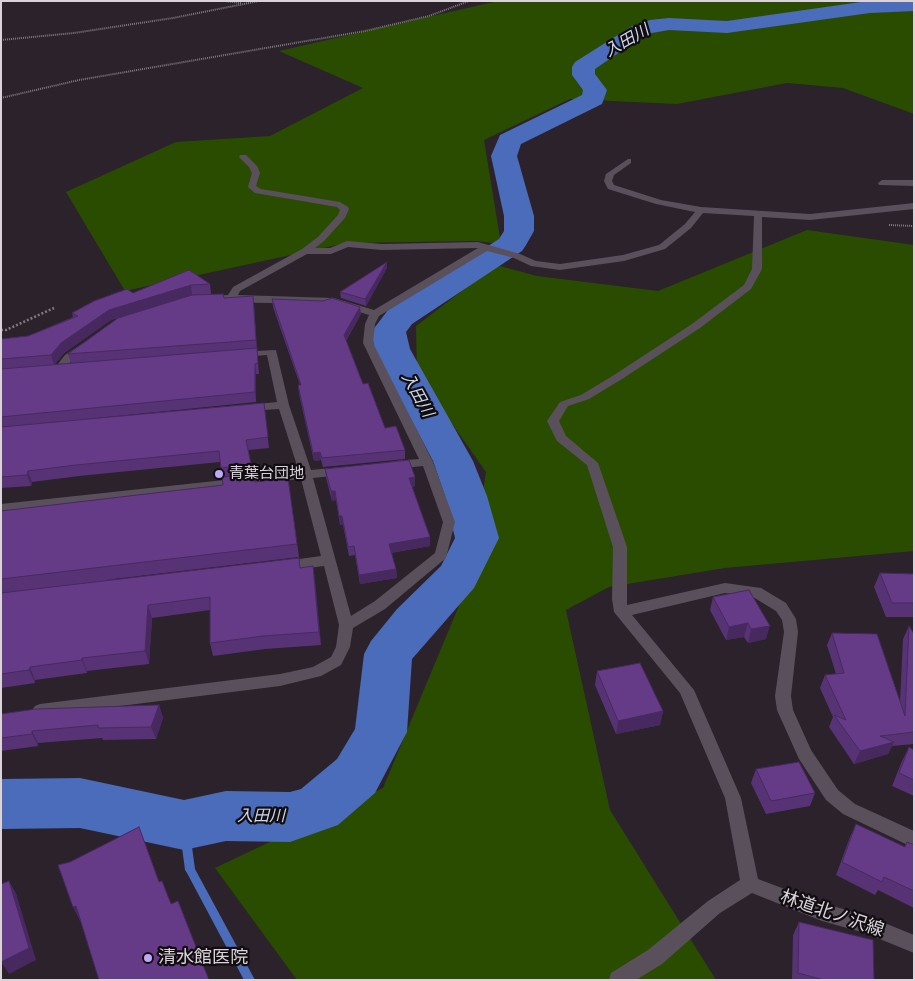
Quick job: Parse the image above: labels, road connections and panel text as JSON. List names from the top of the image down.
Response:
{
  "streets": {
    "street": ["林道北ノ沢線"]
  },
  "water": ["入田川"],
  "places": ["青葉台団地", "清水館医院"]
}
